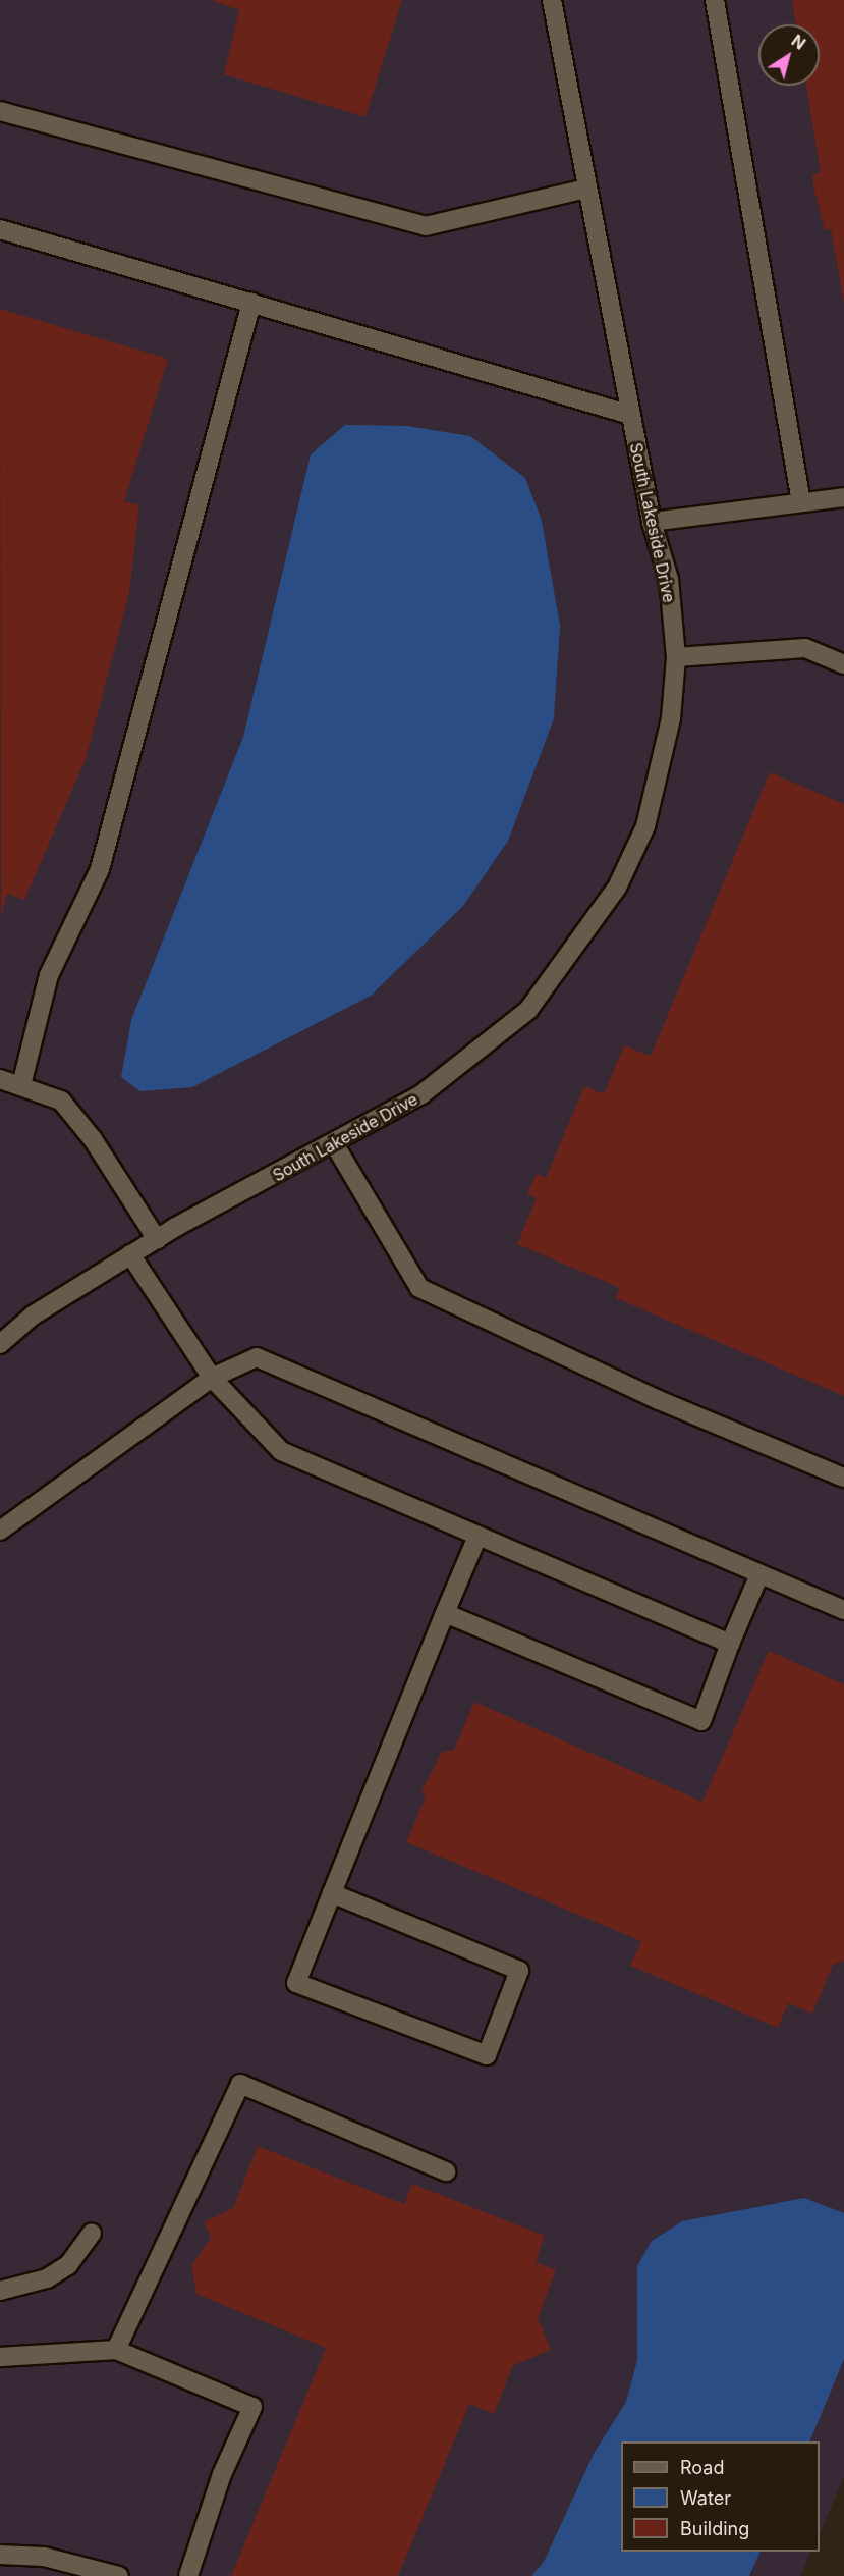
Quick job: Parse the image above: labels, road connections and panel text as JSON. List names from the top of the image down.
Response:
{
  "streets": {
    "street": ["South Lakeside Drive"]
  },
  "legend": ["Road", "Water", "Building"],
  "north": "top right"
}
